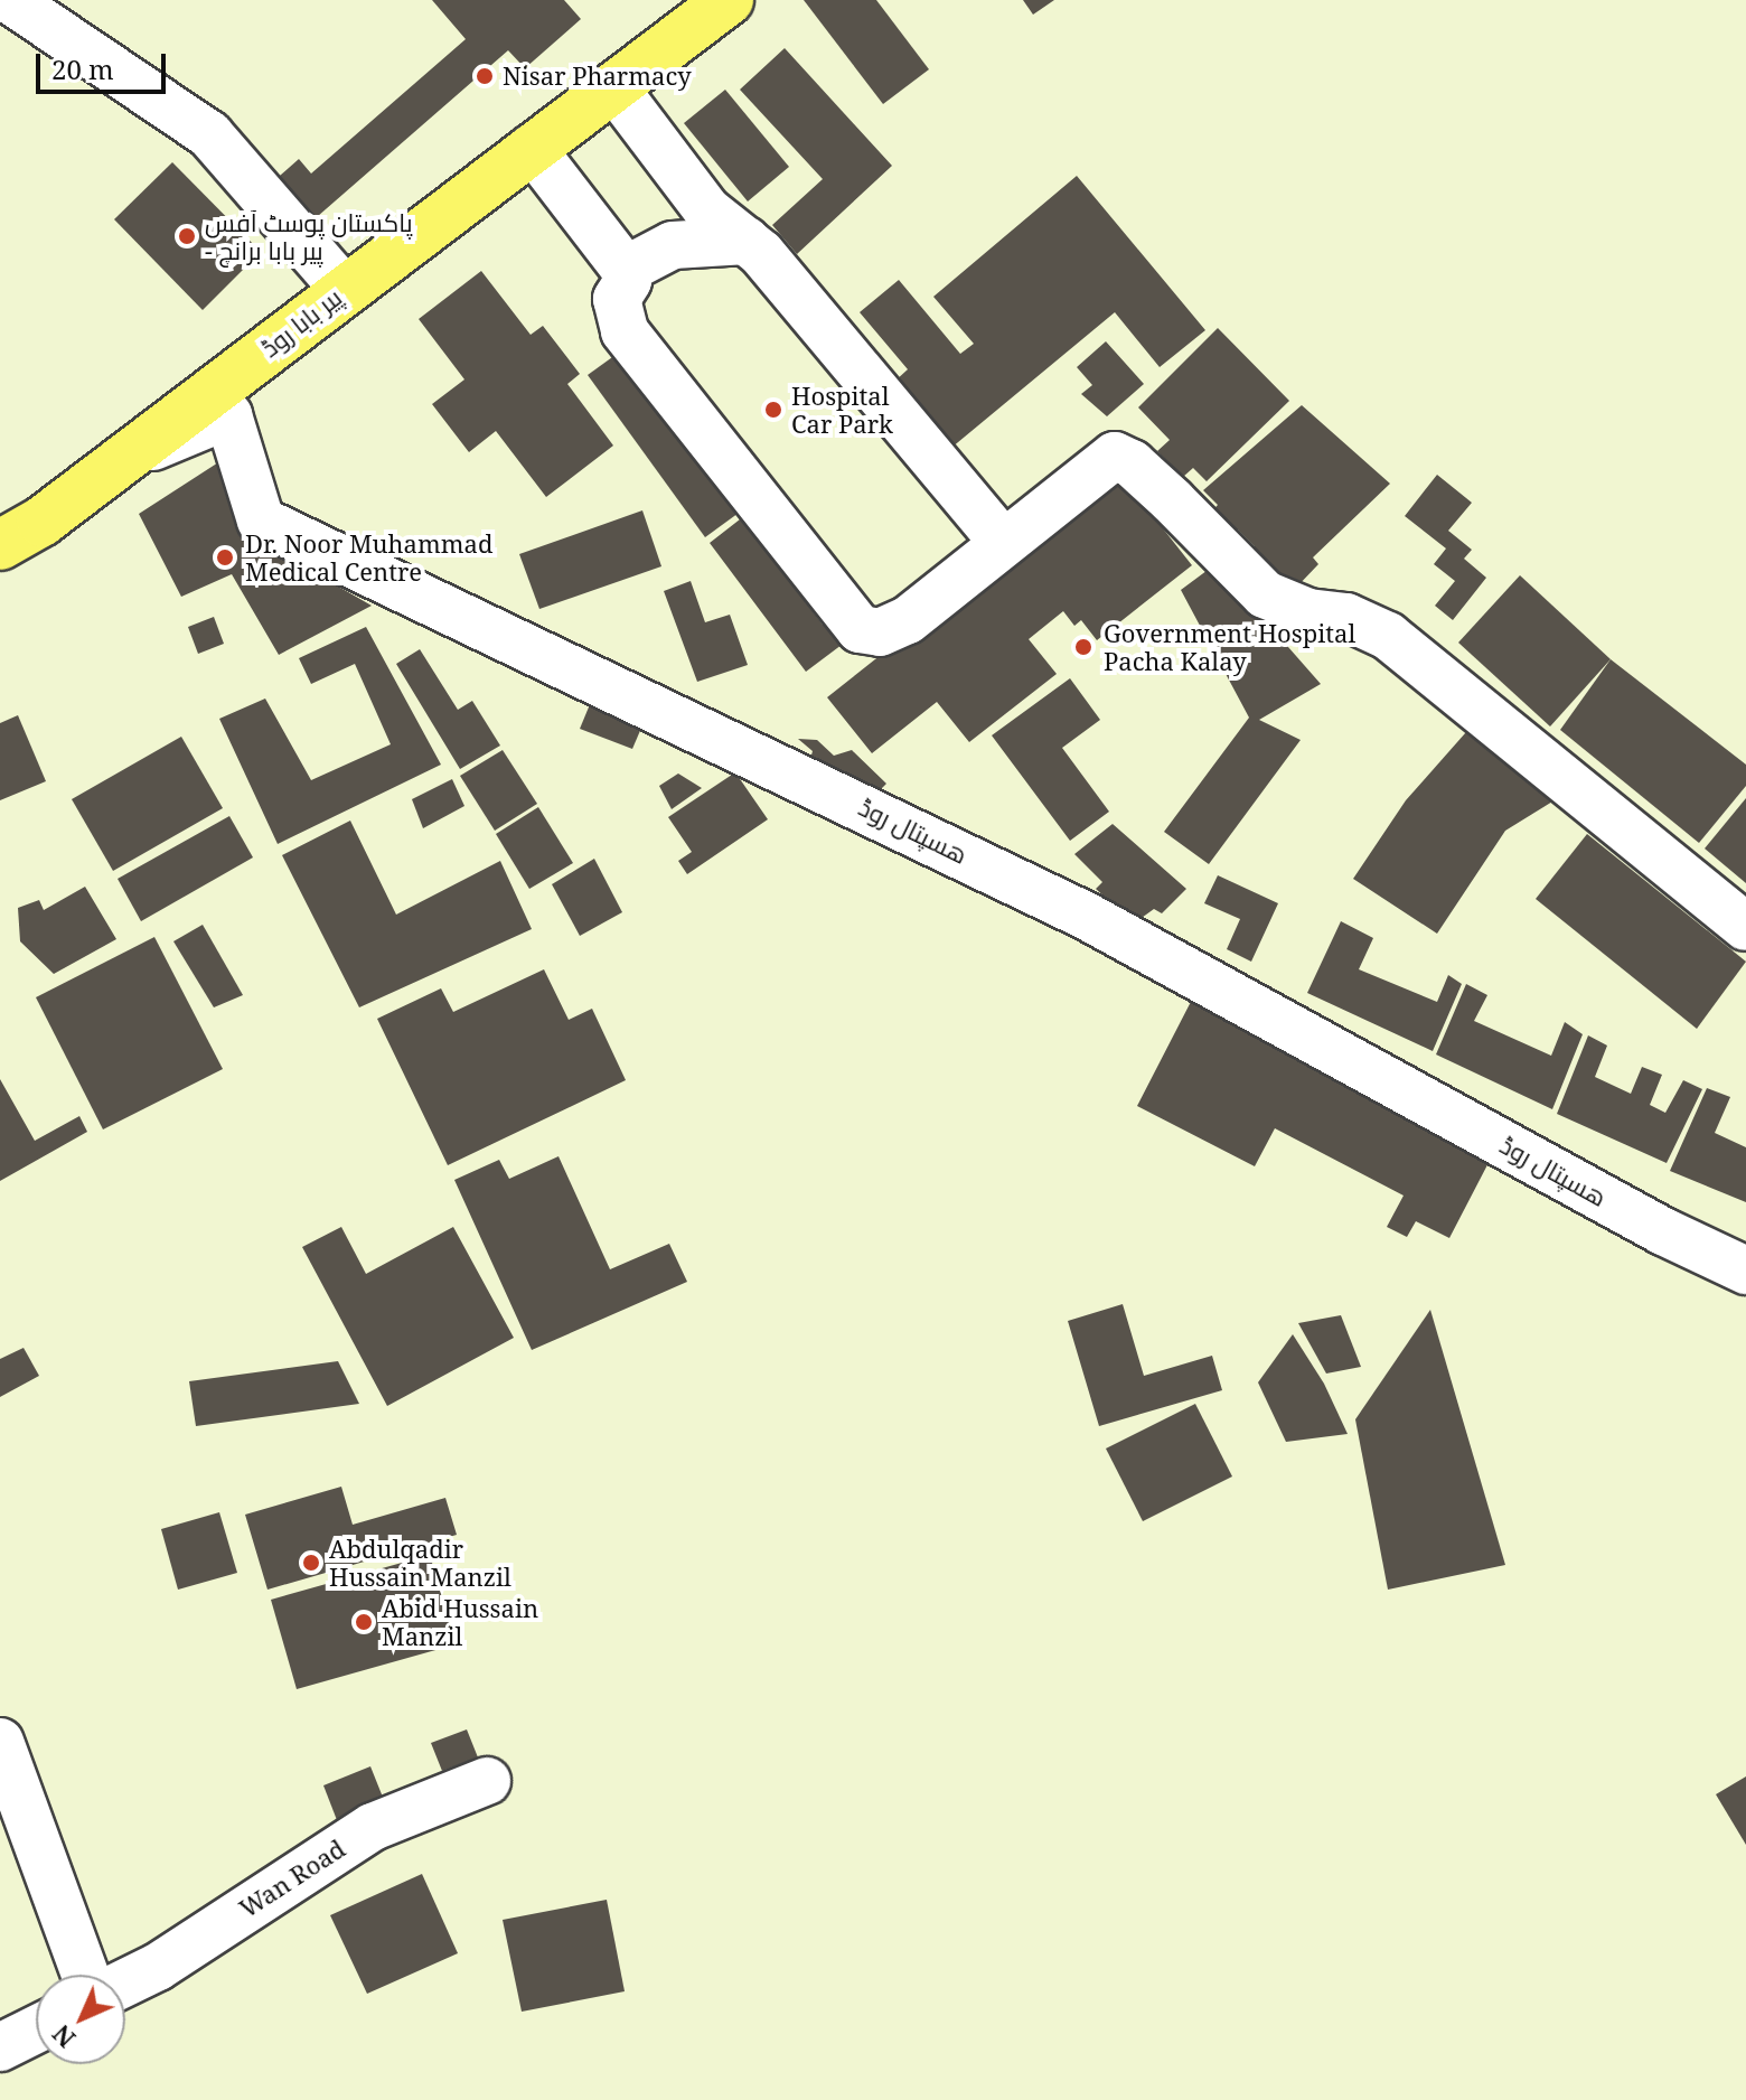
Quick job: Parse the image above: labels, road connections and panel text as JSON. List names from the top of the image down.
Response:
{
  "streets": {
    "main road": ["پیر بابا روڈ"],
    "street": ["ھسپتال روڈ", "Wan Road"]
  },
  "crossings": [
    ["پیر بابا روڈ", "ھسپتال روڈ"]
  ],
  "places": [
    "Nisar Pharmacy",
    "پاکستان پوسٹ آفس - پیر بابا برانچ",
    "Hospital Car Park",
    "Dr. Noor Muhammad Medical Centre",
    "Government Hospital Pacha Kalay",
    "Abdulqadir Hussain Manzil",
    "Abid Hussain Manzil"
  ],
  "scale_bar": "20 m",
  "north": "bottom left"
}
